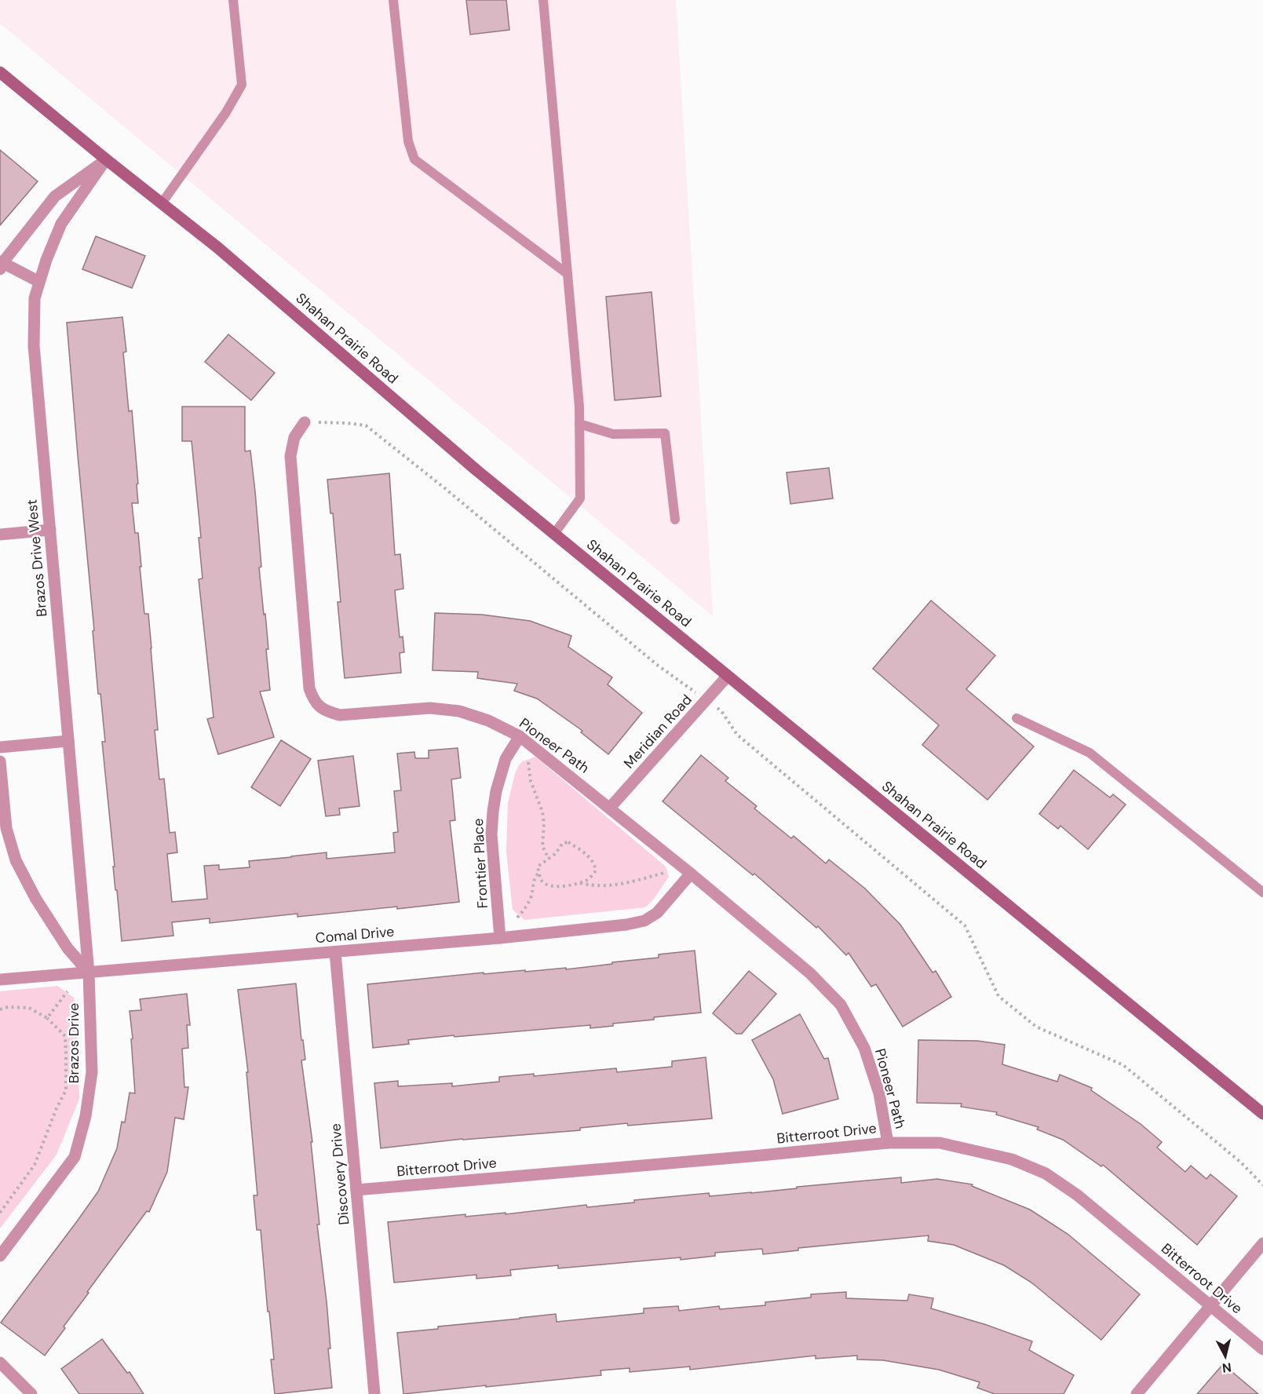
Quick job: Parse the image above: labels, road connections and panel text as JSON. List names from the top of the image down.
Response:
{
  "streets": {
    "street": [
      "Shahan Prairie Road",
      "Brazos Drive West",
      "Meridian Road",
      "Pioneer Path",
      "Frontier Place",
      "Comal Drive",
      "Brazos Drive",
      "Bitterroot Drive",
      "Discovery Drive"
    ]
  },
  "crossings": [
    ["Shahan Prairie Road", "Brazos Drive West"],
    ["Shahan Prairie Road", "Meridian Road"],
    ["Brazos Drive West", "Comal Drive"],
    ["Brazos Drive West", "Brazos Drive"],
    ["Meridian Road", "Pioneer Path"],
    ["Pioneer Path", "Frontier Place"],
    ["Pioneer Path", "Comal Drive"],
    ["Pioneer Path", "Bitterroot Drive"],
    ["Frontier Place", "Comal Drive"],
    ["Comal Drive", "Brazos Drive"],
    ["Comal Drive", "Discovery Drive"],
    ["Bitterroot Drive", "Discovery Drive"]
  ],
  "north": "bottom"
}
